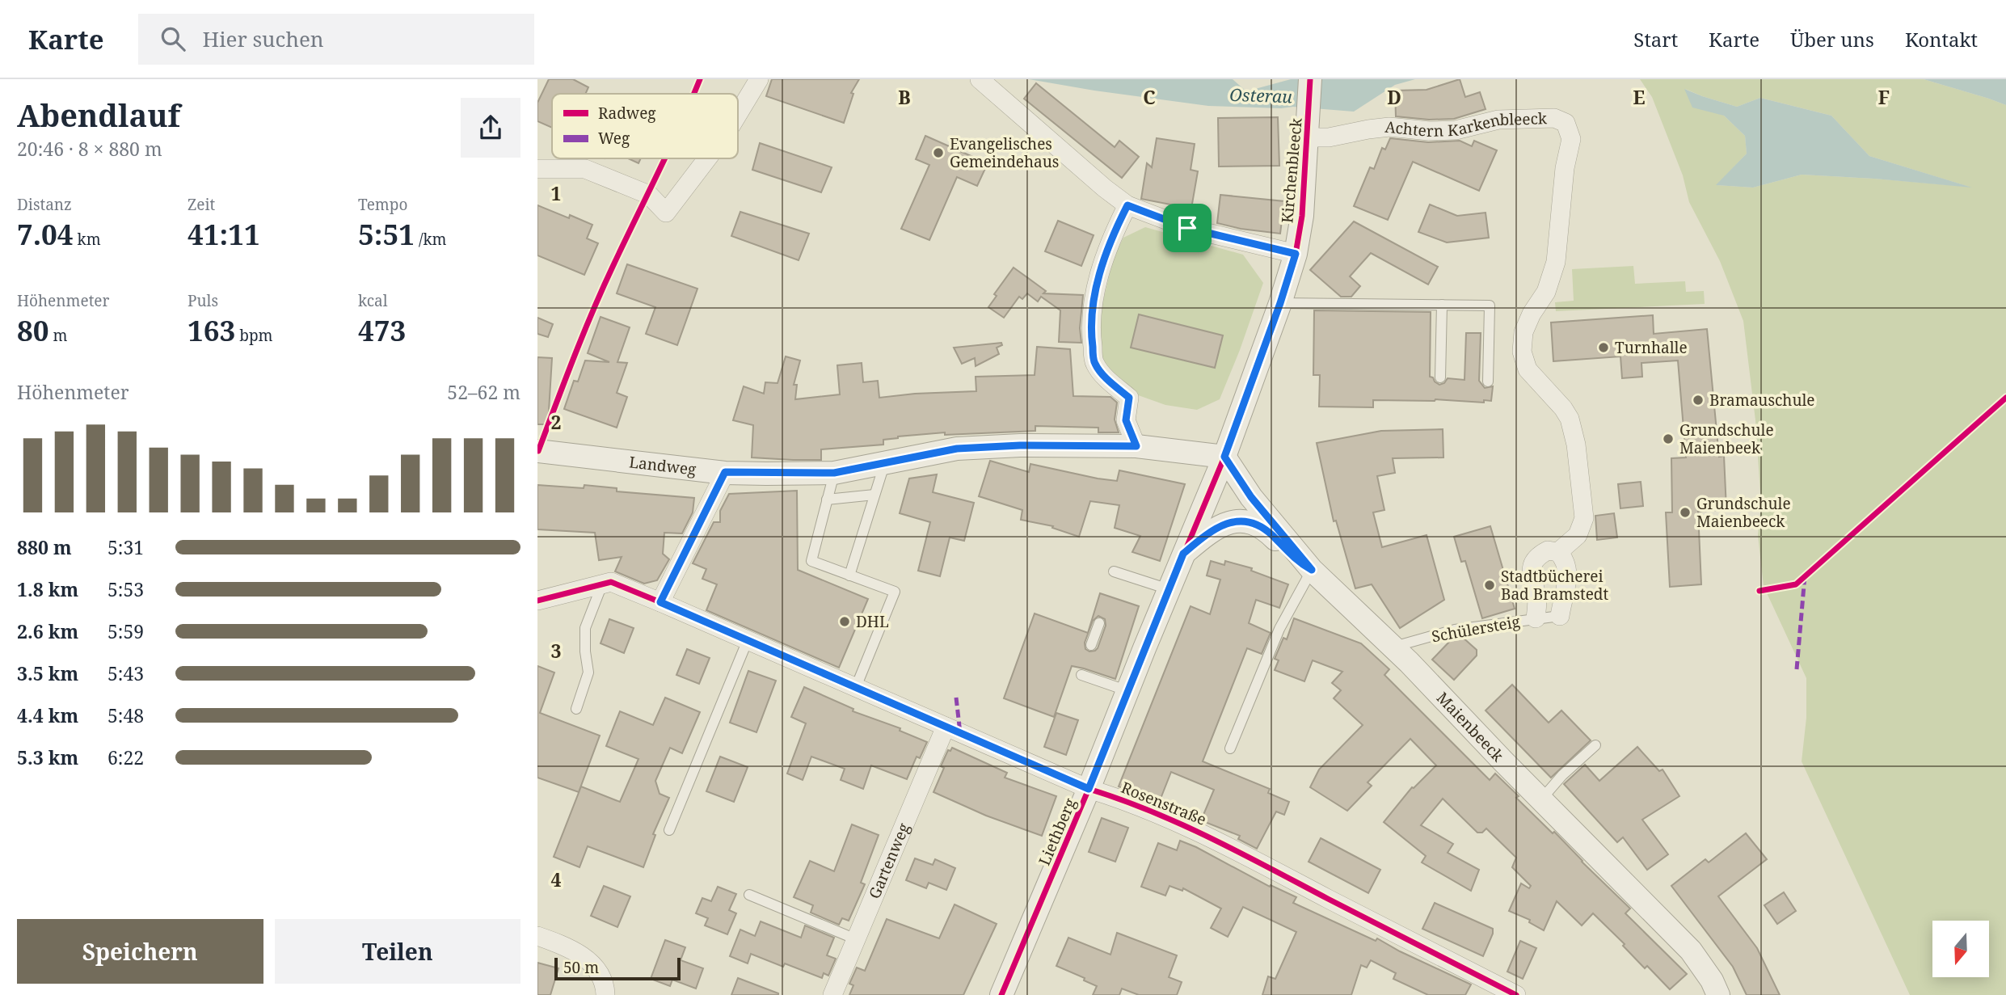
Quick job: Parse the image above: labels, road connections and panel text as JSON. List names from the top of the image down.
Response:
{
  "streets": {
    "street": [
      "Achtern Karkenbleeck",
      "Kirchenbleeck",
      "Landweg",
      "Maienbeeck",
      "Rosenstraße",
      "Liethberg",
      "Gartenweg"
    ],
    "lane": ["Schülersteig"]
  },
  "crossings": [
    ["Achtern Karkenbleeck", "Kirchenbleeck"],
    ["Achtern Karkenbleeck", "Schülersteig"],
    ["Kirchenbleeck", "Landweg"],
    ["Kirchenbleeck", "Maienbeeck"],
    ["Kirchenbleeck", "Liethberg"],
    ["Landweg", "Maienbeeck"],
    ["Landweg", "Liethberg"],
    ["Schülersteig", "Maienbeeck"],
    ["Maienbeeck", "Liethberg"],
    ["Rosenstraße", "Liethberg"],
    ["Rosenstraße", "Gartenweg"]
  ],
  "water": ["Osterau"],
  "places": [
    "Evangelisches Gemeindehaus",
    "Turnhalle",
    "Bramauschule",
    "Grundschule Maienbeek",
    "Grundschule Maienbeeck",
    "Stadtbücherei Bad Bramstedt",
    "DHL"
  ],
  "legend": ["Radweg", "Weg"],
  "scale_bar": "50 m",
  "north": "bottom",
  "page": {
    "header": "Karte",
    "search": "Hier suchen",
    "nav": [
      "Start",
      "Karte",
      "Über uns",
      "Kontakt"
    ],
    "heading": ["Abendlauf", "20:46 · 8 × 880 m"],
    "stats": [
      ["Distanz", "7.04 km"],
      ["Zeit", "41:11"],
      ["Tempo", "5:51 /km"],
      ["Höhenmeter", "80 m"],
      ["Puls", "163 bpm"],
      ["kcal", "473"]
    ],
    "chart": ["Höhenmeter", "52–62 m"],
    "list": [
      {
        "name": "880 m",
        "note": "5:31"
      },
      {
        "name": "1.8 km",
        "note": "5:53"
      },
      {
        "name": "2.6 km",
        "note": "5:59"
      },
      {
        "name": "3.5 km",
        "note": "5:43"
      },
      {
        "name": "4.4 km",
        "note": "5:48"
      },
      {
        "name": "5.3 km",
        "note": "6:22"
      }
    ],
    "buttons": ["Speichern", "Teilen"],
    "scale": "50 m"
  },
  "grid": {
    "columns": [
      "B",
      "C",
      "D",
      "E",
      "F"
    ],
    "rows": [
      "1",
      "2",
      "3",
      "4"
    ]
  }
}
